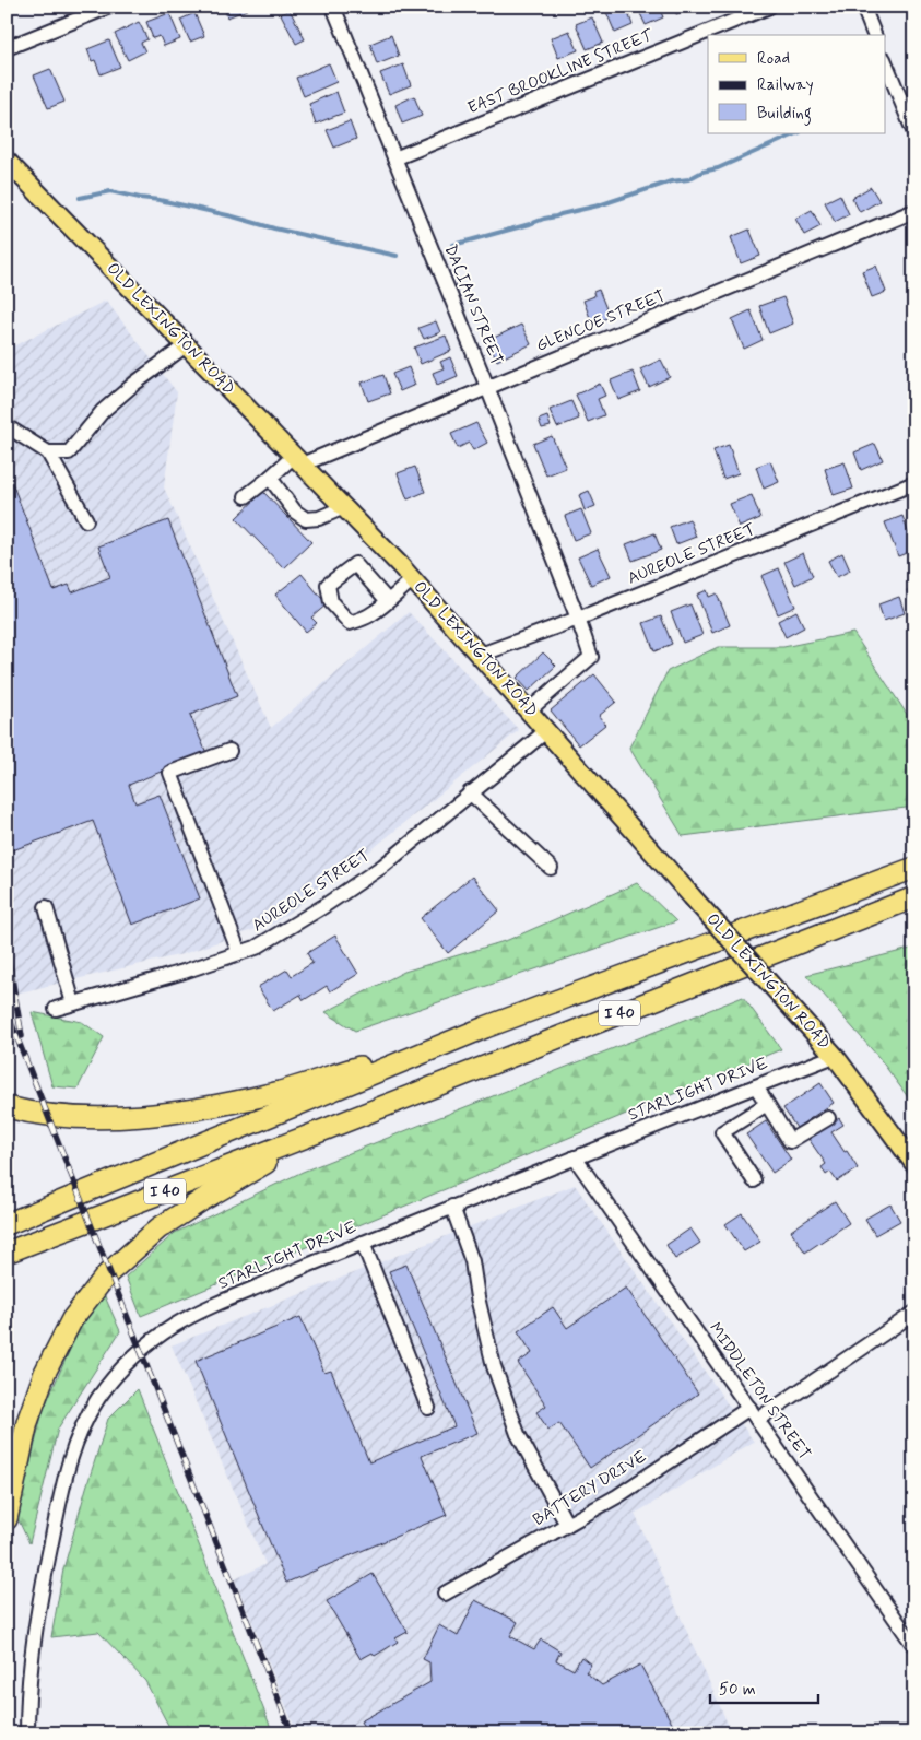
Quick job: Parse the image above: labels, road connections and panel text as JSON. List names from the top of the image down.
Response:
{
  "streets": {
    "highway": ["I 40"],
    "main road": ["OLD LEXINGTON ROAD"],
    "street": [
      "EAST BROOKLINE STREET",
      "DACIAN STREET",
      "GLENCOE STREET",
      "AUREOLE STREET",
      "STARLIGHT DRIVE",
      "MIDDLETON STREET",
      "BATTERY DRIVE"
    ]
  },
  "crossings": [
    ["EAST BROOKLINE STREET", "DACIAN STREET"],
    ["DACIAN STREET", "GLENCOE STREET"],
    ["DACIAN STREET", "OLD LEXINGTON ROAD"],
    ["DACIAN STREET", "AUREOLE STREET"],
    ["GLENCOE STREET", "OLD LEXINGTON ROAD"],
    ["OLD LEXINGTON ROAD", "AUREOLE STREET"],
    ["OLD LEXINGTON ROAD", "STARLIGHT DRIVE"],
    ["STARLIGHT DRIVE", "MIDDLETON STREET"],
    ["MIDDLETON STREET", "BATTERY DRIVE"]
  ],
  "legend": ["Road", "Railway", "Building"],
  "scale_bar": "50 m"
}
